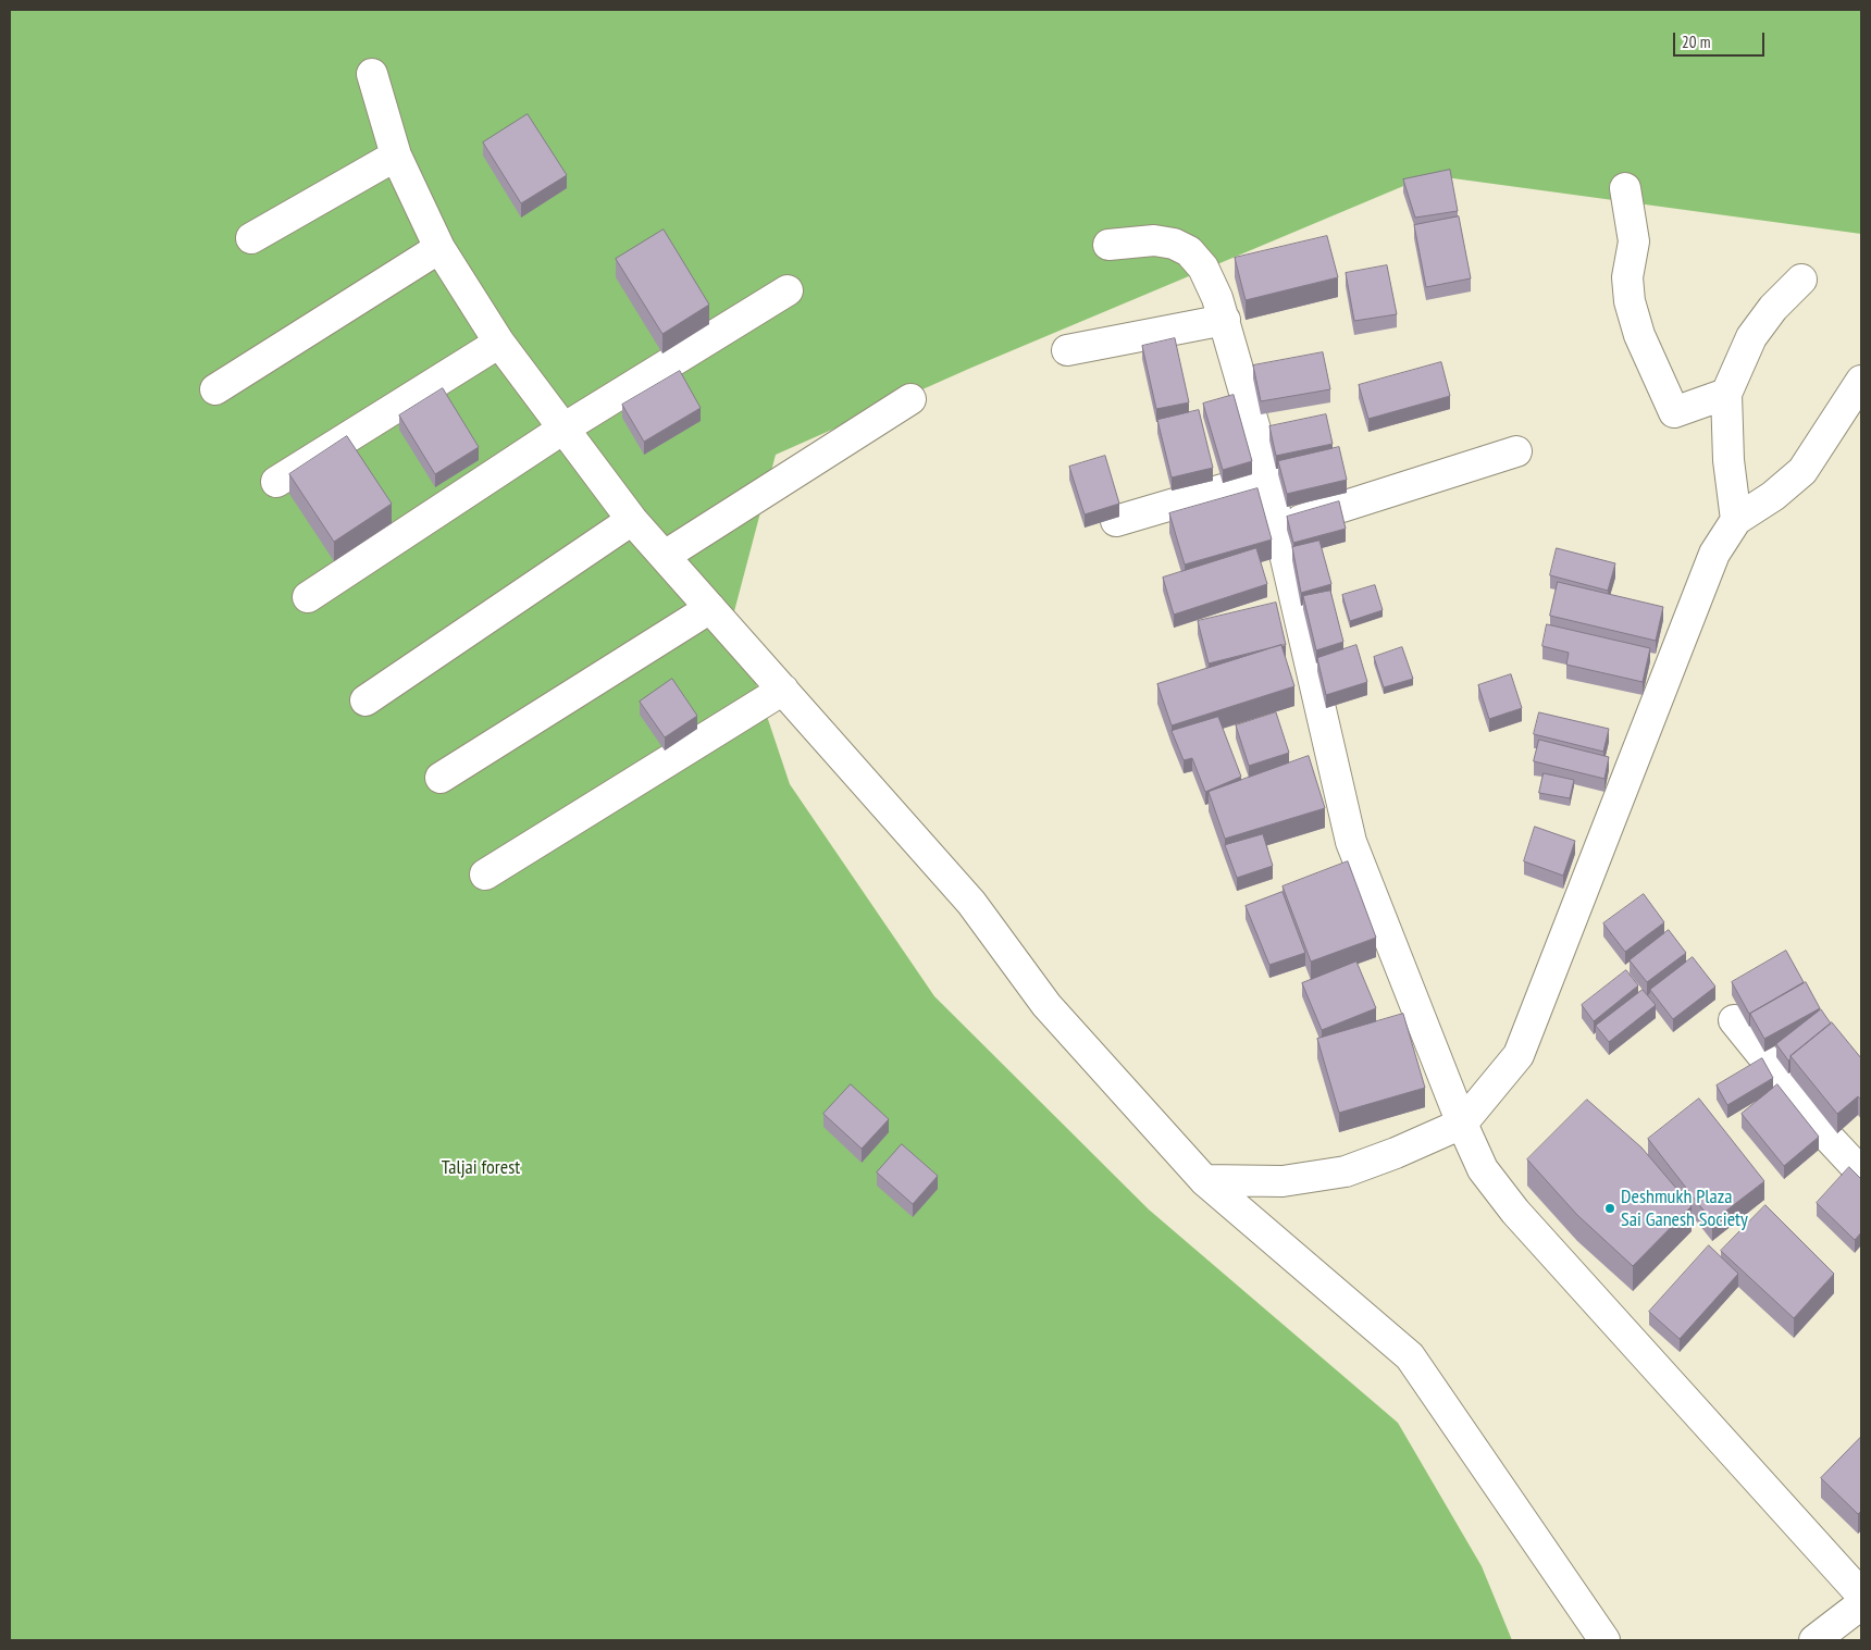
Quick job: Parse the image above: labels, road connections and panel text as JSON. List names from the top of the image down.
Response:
{
  "parks": ["Taljai forest"],
  "places": ["Deshmukh Plaza Sai Ganesh Society"],
  "scale_bar": "20 m"
}
